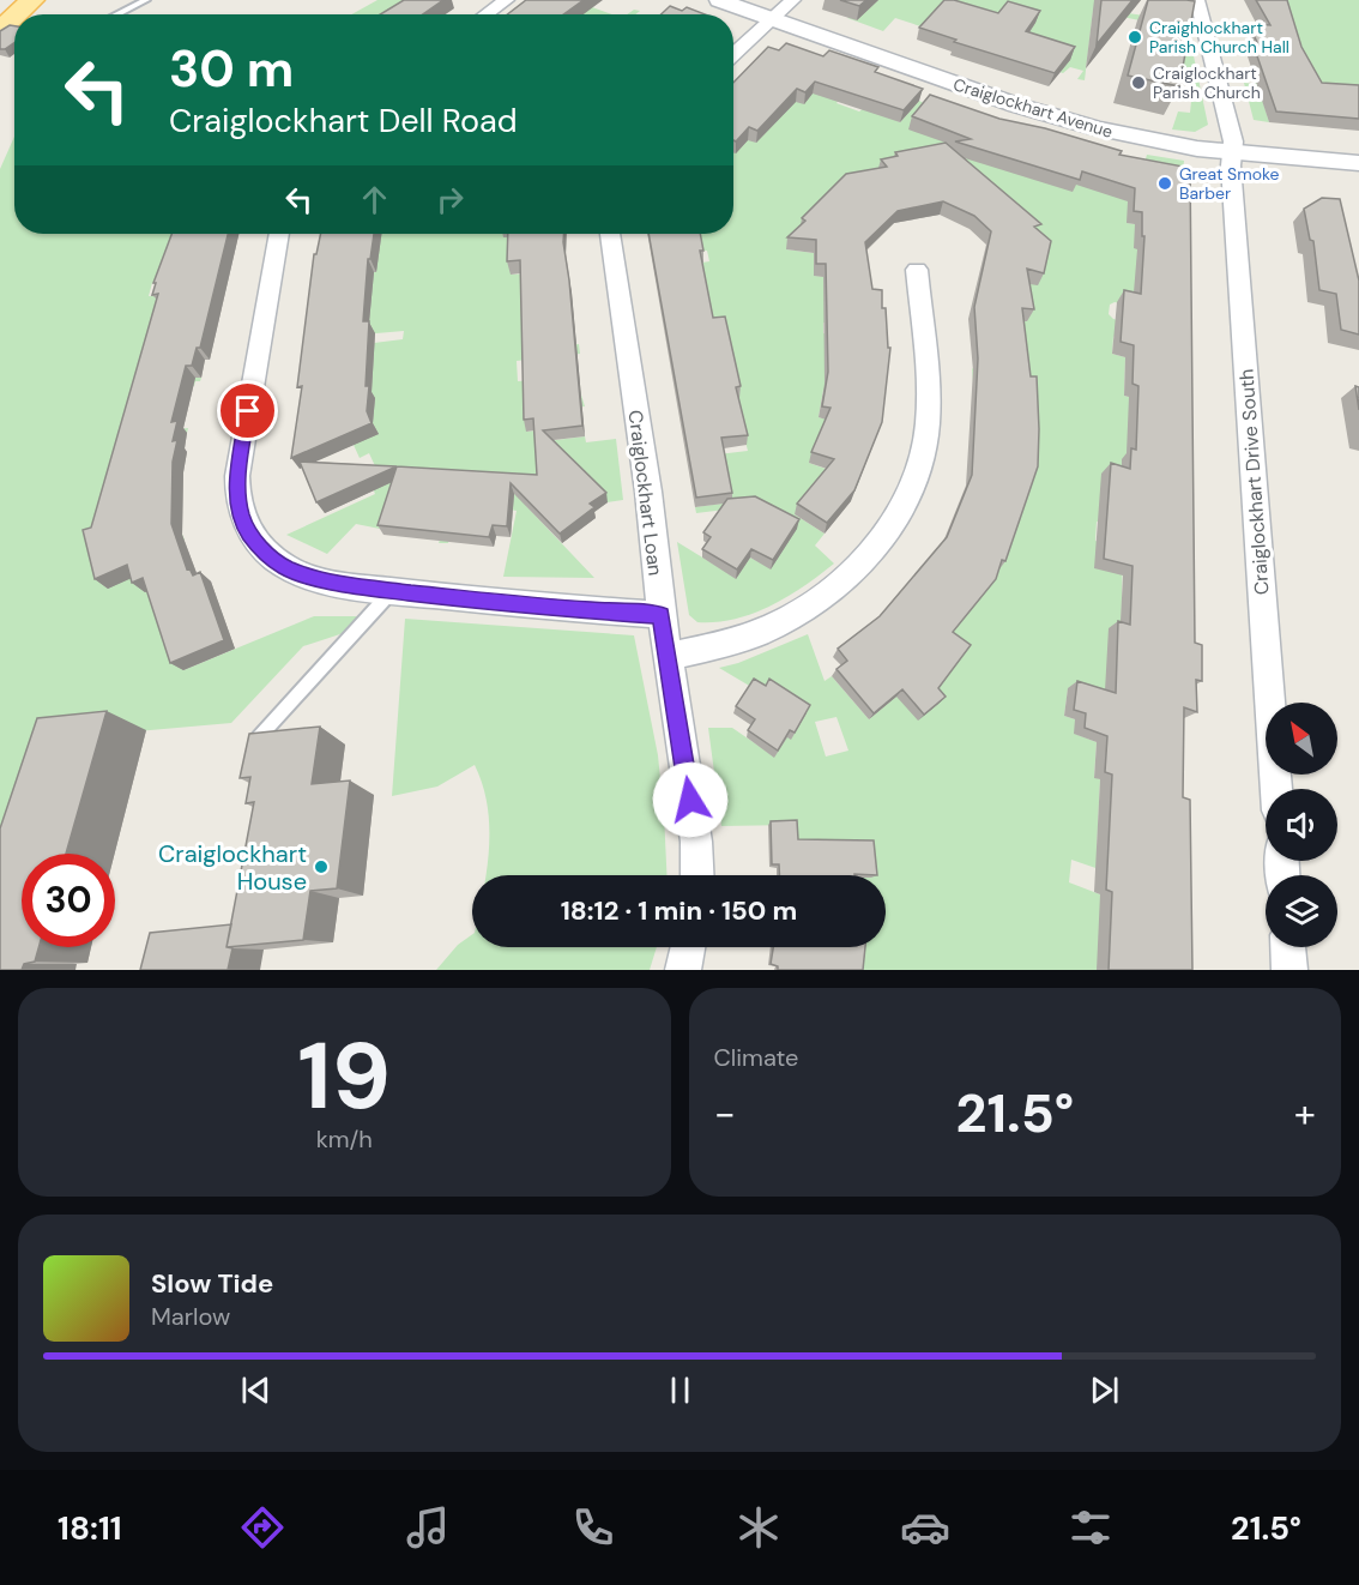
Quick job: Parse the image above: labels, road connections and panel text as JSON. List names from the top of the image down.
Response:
{
  "streets": {
    "street": ["Craiglockhart Avenue", "Craiglockhart Drive South", "Craiglockhart Loan"]
  },
  "crossings": [
    ["Craiglockhart Avenue", "Craiglockhart Drive South"]
  ],
  "places": [
    "Craighlockhart Parish Church Hall",
    "Craiglockhart Parish Church",
    "Great Smoke Barber",
    "Craiglockhart House"
  ],
  "north": "top left",
  "page": {
    "turn": ["30 m", "Craiglockhart Dell Road"],
    "limit": "30",
    "trip": "18:12 · 1 min · 150 m",
    "tile": [
      ["19", "km/h"],
      "Climate"
    ],
    "heat": ["−", "21.5°", "+"],
    "song": ["Slow Tide", "Marlow"],
    "tabs": ["18:11", "21.5°"]
  }
}
